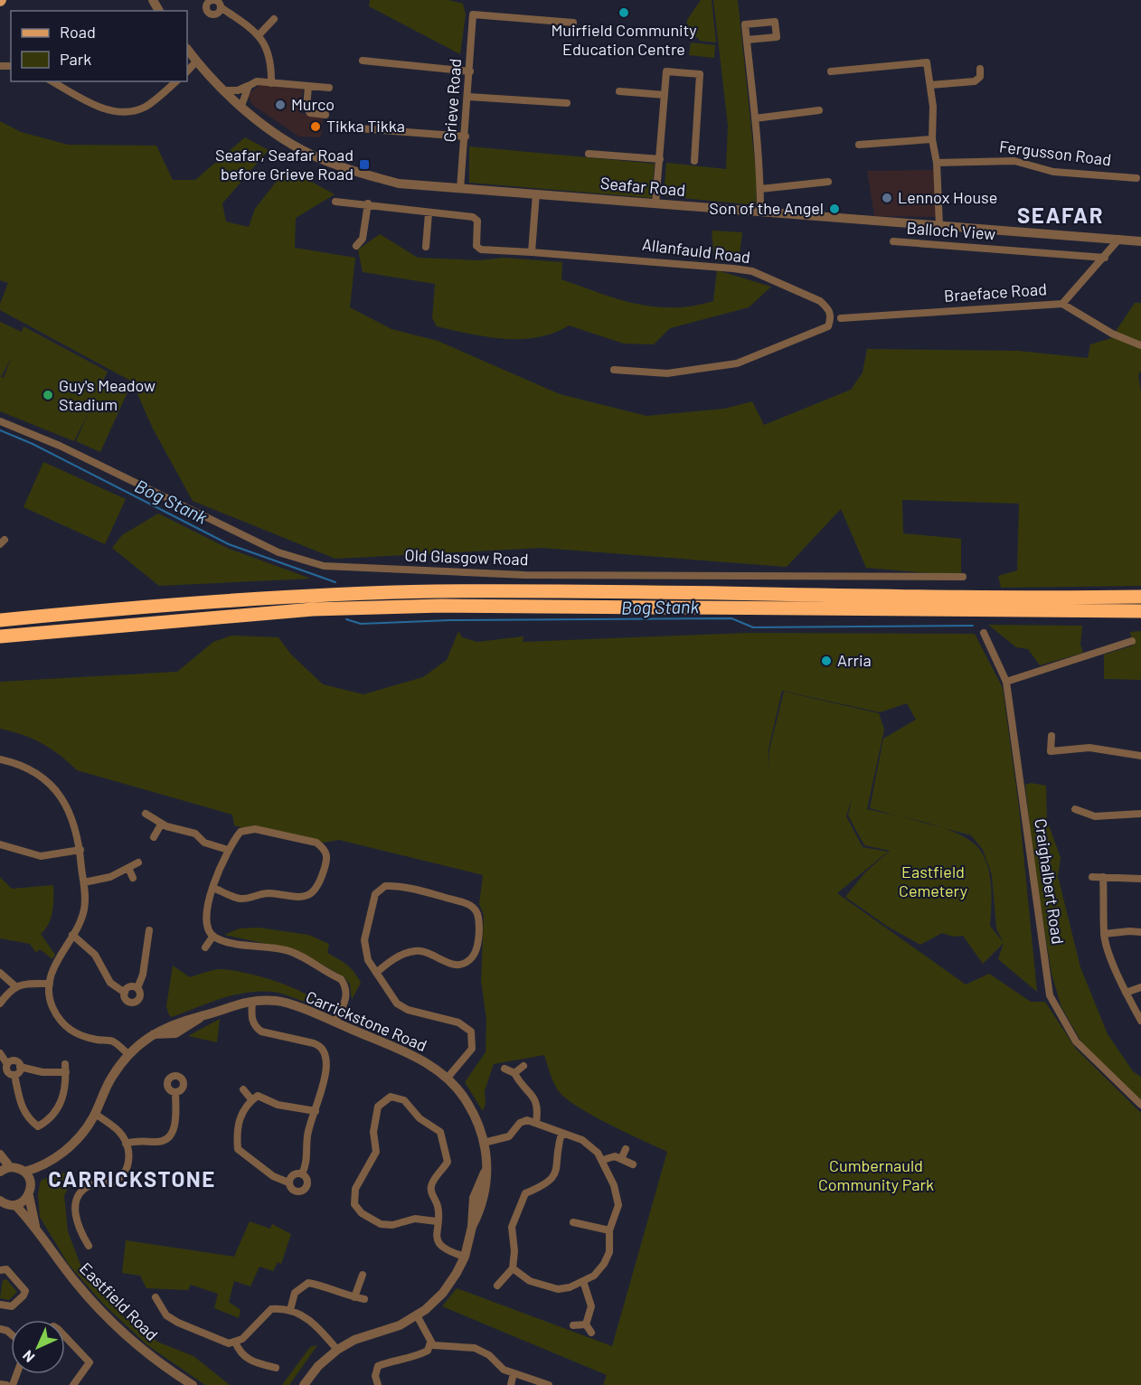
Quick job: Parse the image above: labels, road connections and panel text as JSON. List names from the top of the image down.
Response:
{
  "streets": {
    "street": [
      "Grieve Road",
      "Fergusson Road",
      "Seafar Road",
      "Balloch View",
      "Allanfauld Road",
      "Braeface Road",
      "Old Glasgow Road",
      "Craighalbert Road",
      "Carrickstone Road",
      "Eastfield Road"
    ]
  },
  "crossings": [
    ["Grieve Road", "Seafar Road"],
    ["Carrickstone Road", "Eastfield Road"]
  ],
  "districts": ["SEAFAR", "CARRICKSTONE"],
  "water": ["Bog Stank"],
  "parks": ["Eastfield Cemetery", "Cumbernauld Community Park"],
  "places": {
    "other": [
      "Muirfield Community Education Centre",
      "Murco",
      "Tikka Tikka",
      "Lennox House",
      "Son of the Angel",
      "Guy's Meadow Stadium",
      "Arria"
    ],
    "transit": ["Seafar, Seafar Road before Grieve Road"]
  },
  "legend": ["Road", "Park"],
  "north": "bottom left"
}
